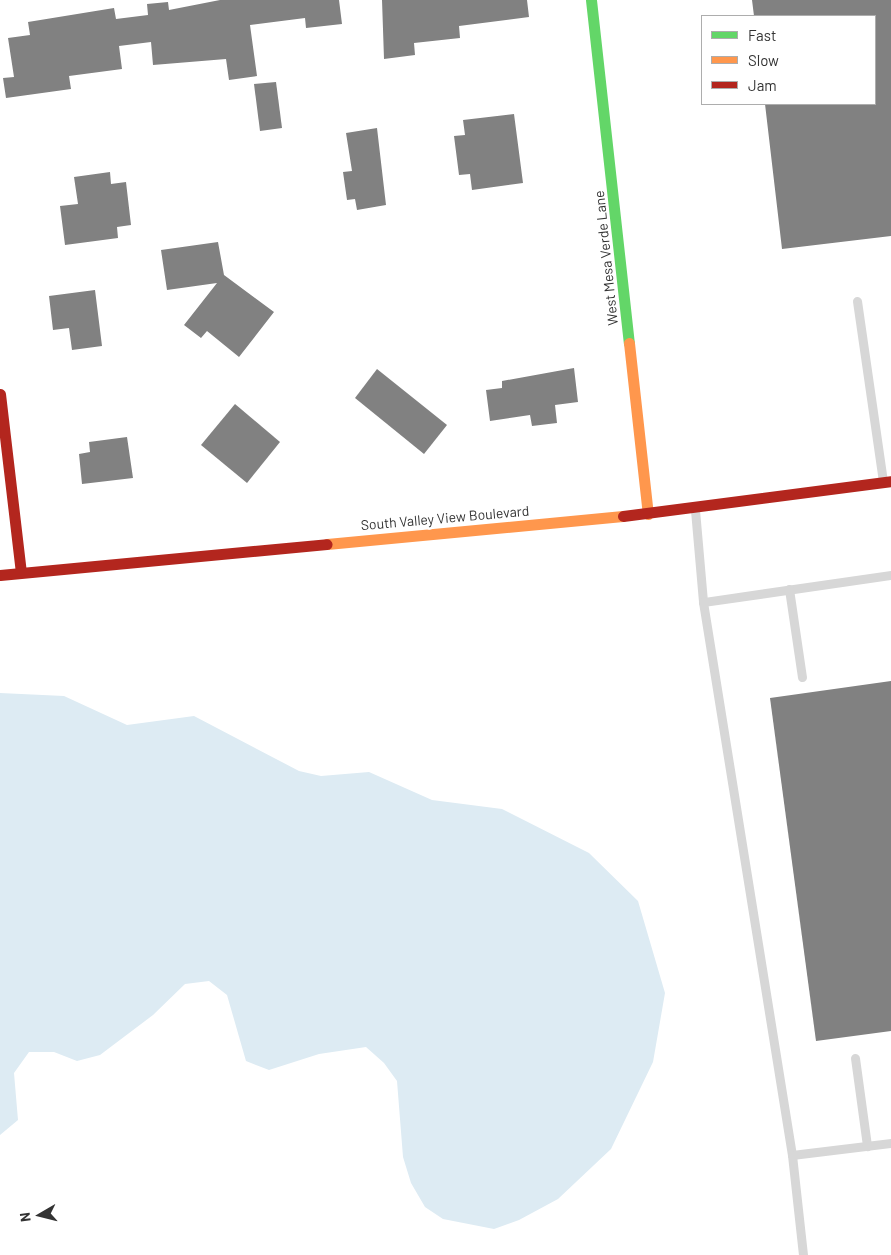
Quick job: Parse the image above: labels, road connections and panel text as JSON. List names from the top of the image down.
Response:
{
  "streets": {
    "main road": ["West Mesa Verde Lane", "South Valley View Boulevard"]
  },
  "crossings": [
    ["West Mesa Verde Lane", "South Valley View Boulevard"]
  ],
  "legend": ["Fast", "Slow", "Jam"],
  "north": "left"
}
